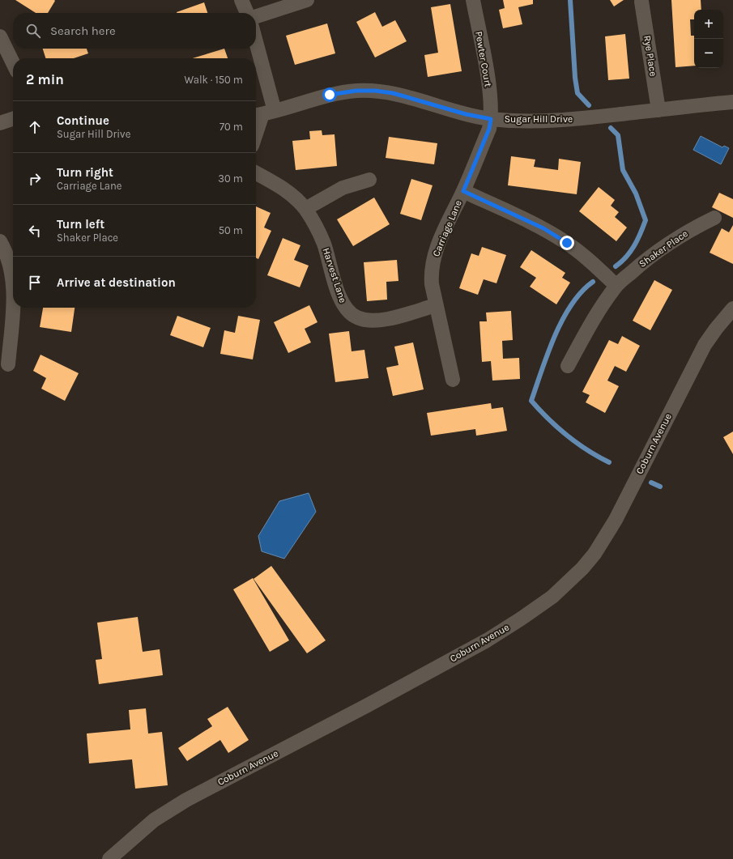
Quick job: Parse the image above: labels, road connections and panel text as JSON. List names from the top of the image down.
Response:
{
  "streets": {
    "street": [
      "Rye Place",
      "Pewter Court",
      "Sugar Hill Drive",
      "Carriage Lane",
      "Shaker Place",
      "Harvest Lane",
      "Coburn Avenue"
    ]
  },
  "crossings": [
    ["Rye Place", "Sugar Hill Drive"],
    ["Pewter Court", "Sugar Hill Drive"],
    ["Pewter Court", "Carriage Lane"],
    ["Sugar Hill Drive", "Carriage Lane"],
    ["Carriage Lane", "Harvest Lane"]
  ],
  "page": {
    "map_buttons": ["+", "−"],
    "search": "Search here",
    "heading": ["2 min", "Walk · 150 m"],
    "list": [
      ["Continue", "Sugar Hill Drive", "70 m"],
      ["Turn right", "Carriage Lane", "30 m"],
      ["Turn left", "Shaker Place", "50 m"],
      "Arrive at destination"
    ]
  }
}
